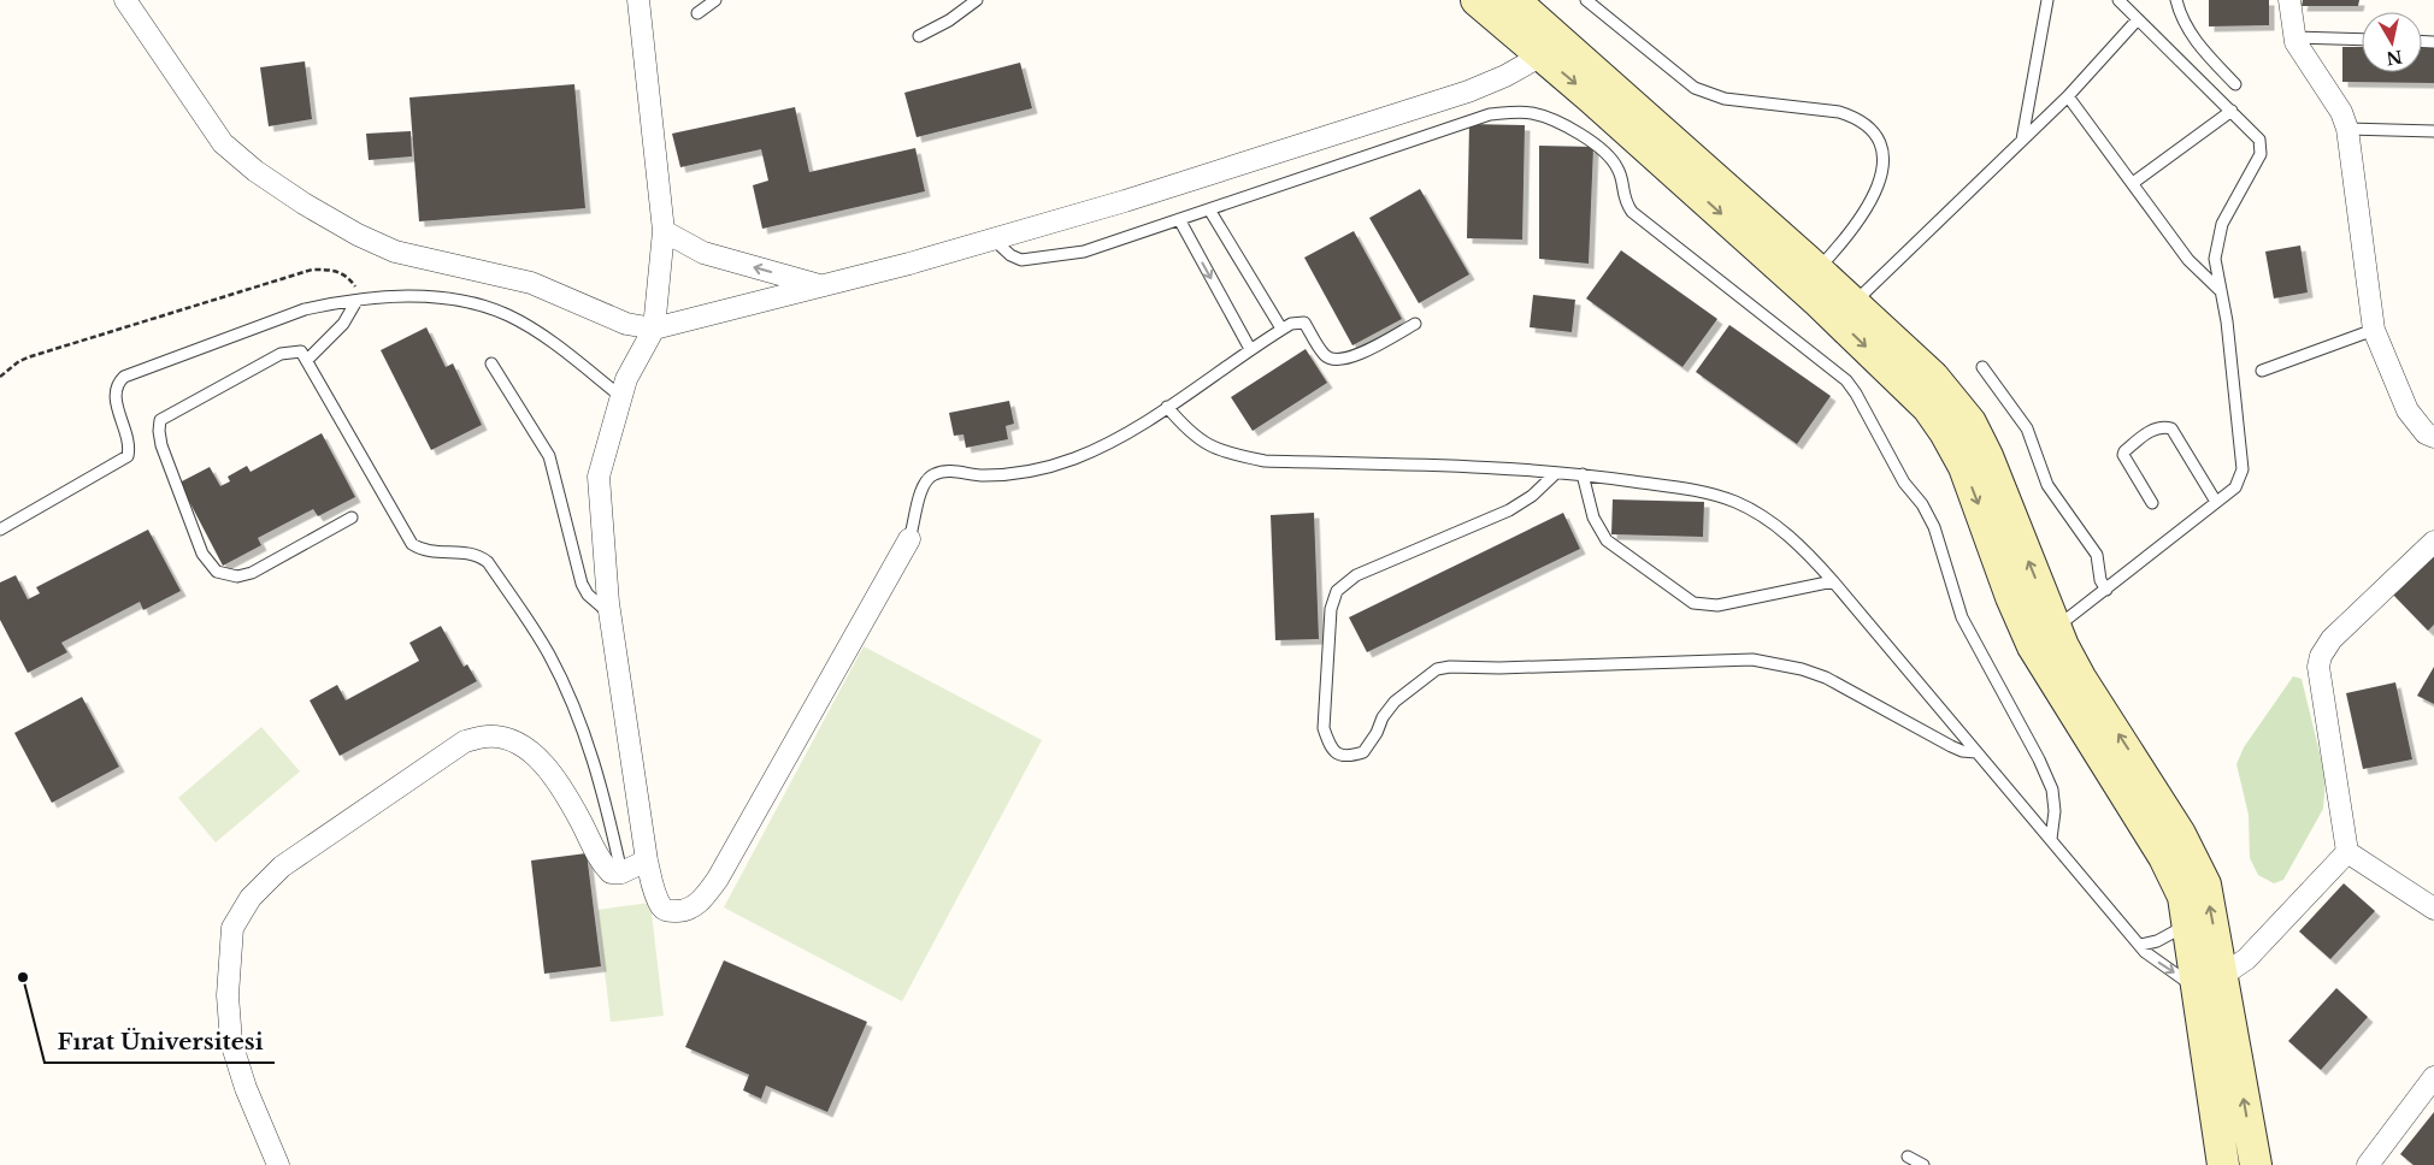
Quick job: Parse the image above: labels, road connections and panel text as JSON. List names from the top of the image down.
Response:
{
  "places": ["Fırat Üniversitesi"],
  "north": "bottom"
}
